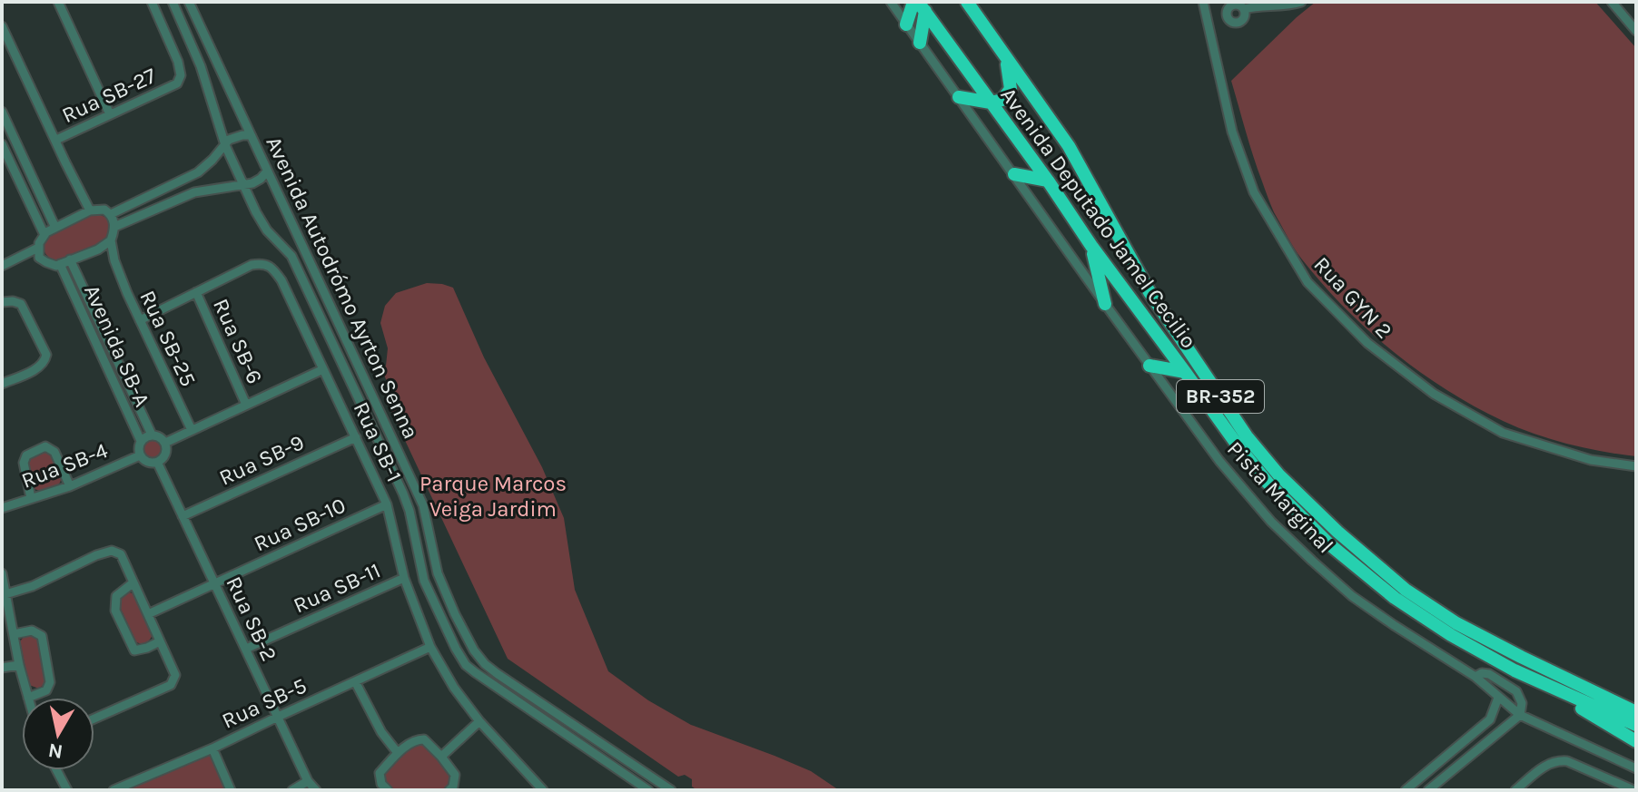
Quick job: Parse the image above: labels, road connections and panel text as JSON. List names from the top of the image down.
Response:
{
  "streets": {
    "highway": ["Avenida Deputado Jamel Cecilio", "BR-352"],
    "street": [
      "Rua SB-27",
      "Avenida Autodrómo Ayrton Senna",
      "Rua GYN 2",
      "Rua SB-25",
      "Rua SB-6",
      "Avenida SB-A",
      "Rua SB-1",
      "Rua SB-9",
      "Rua SB-4",
      "Pista Marginal",
      "Rua SB-10",
      "Rua SB-11",
      "Rua SB-2",
      "Rua SB-5"
    ]
  },
  "crossings": [
    ["Rua SB-25", "Rua SB-1"],
    ["Rua SB-6", "Rua SB-1"],
    ["Avenida SB-A", "Rua SB-4"],
    ["Avenida SB-A", "Rua SB-2"],
    ["Rua SB-1", "Rua SB-9"],
    ["Rua SB-1", "Rua SB-10"],
    ["Rua SB-1", "Rua SB-11"],
    ["Rua SB-1", "Rua SB-5"],
    ["Rua SB-9", "Rua SB-2"],
    ["Rua SB-4", "Rua SB-2"],
    ["Rua SB-10", "Rua SB-2"],
    ["Rua SB-11", "Rua SB-2"],
    ["Rua SB-2", "Rua SB-5"]
  ],
  "parks": ["Parque Marcos Veiga Jardim"],
  "north": "bottom"
}
